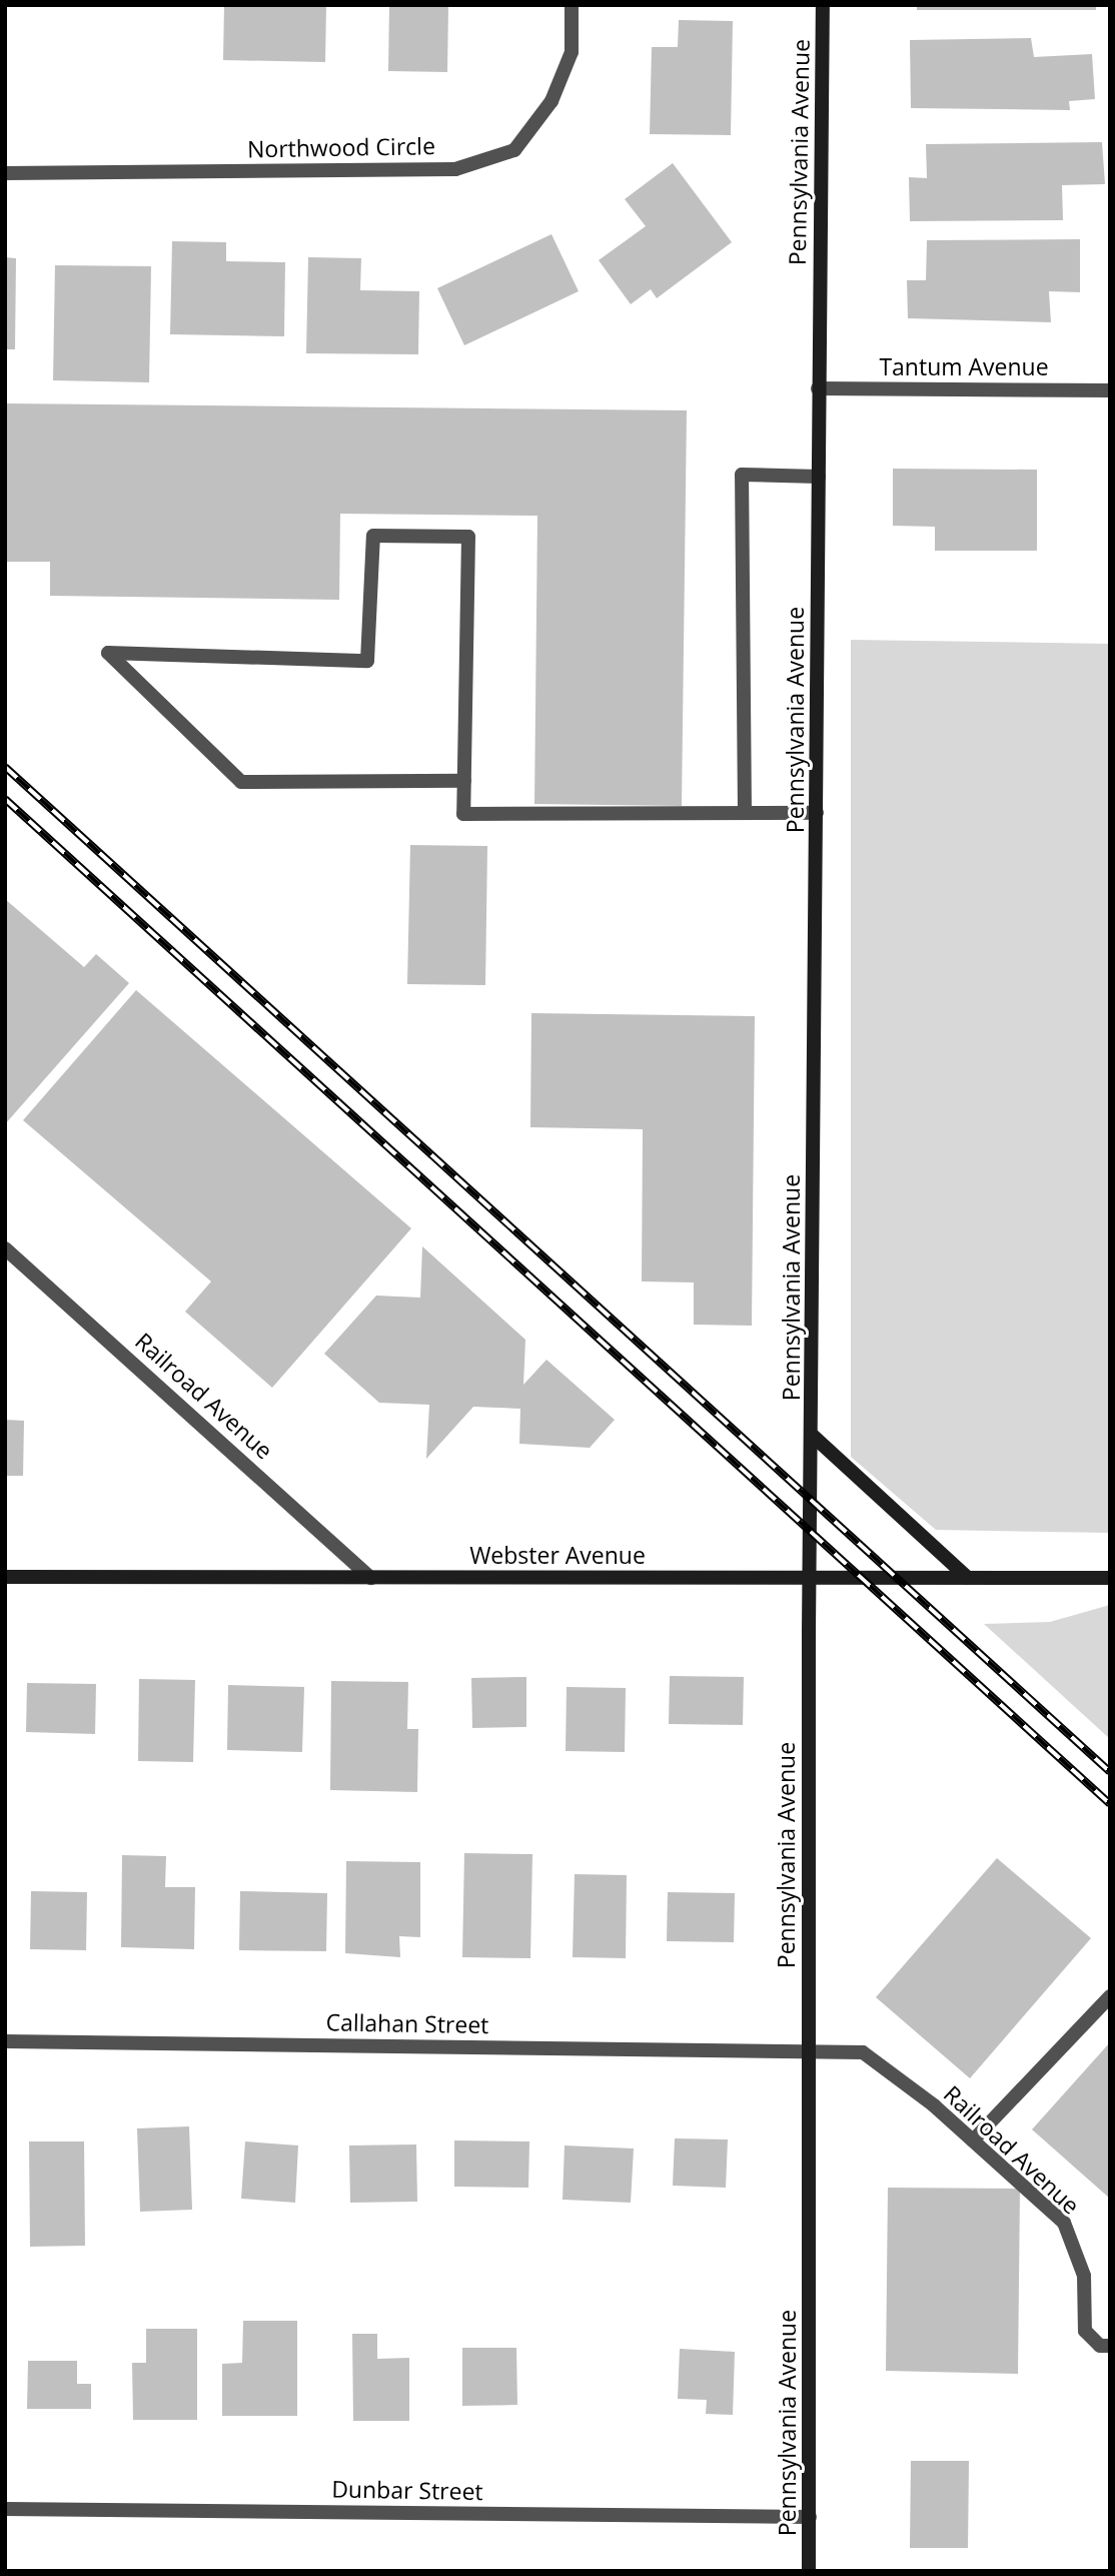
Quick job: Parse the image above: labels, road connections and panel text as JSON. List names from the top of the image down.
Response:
{
  "streets": {
    "street": [
      "Northwood Circle",
      "Pennsylvania Avenue",
      "Tantum Avenue",
      "Railroad Avenue",
      "Webster Avenue",
      "Callahan Street",
      "Dunbar Street"
    ]
  },
  "crossings": [
    ["Pennsylvania Avenue", "Tantum Avenue"],
    ["Pennsylvania Avenue", "Railroad Avenue"],
    ["Pennsylvania Avenue", "Webster Avenue"],
    ["Pennsylvania Avenue", "Callahan Street"],
    ["Pennsylvania Avenue", "Dunbar Street"],
    ["Railroad Avenue", "Webster Avenue"],
    ["Railroad Avenue", "Callahan Street"]
  ]
}
